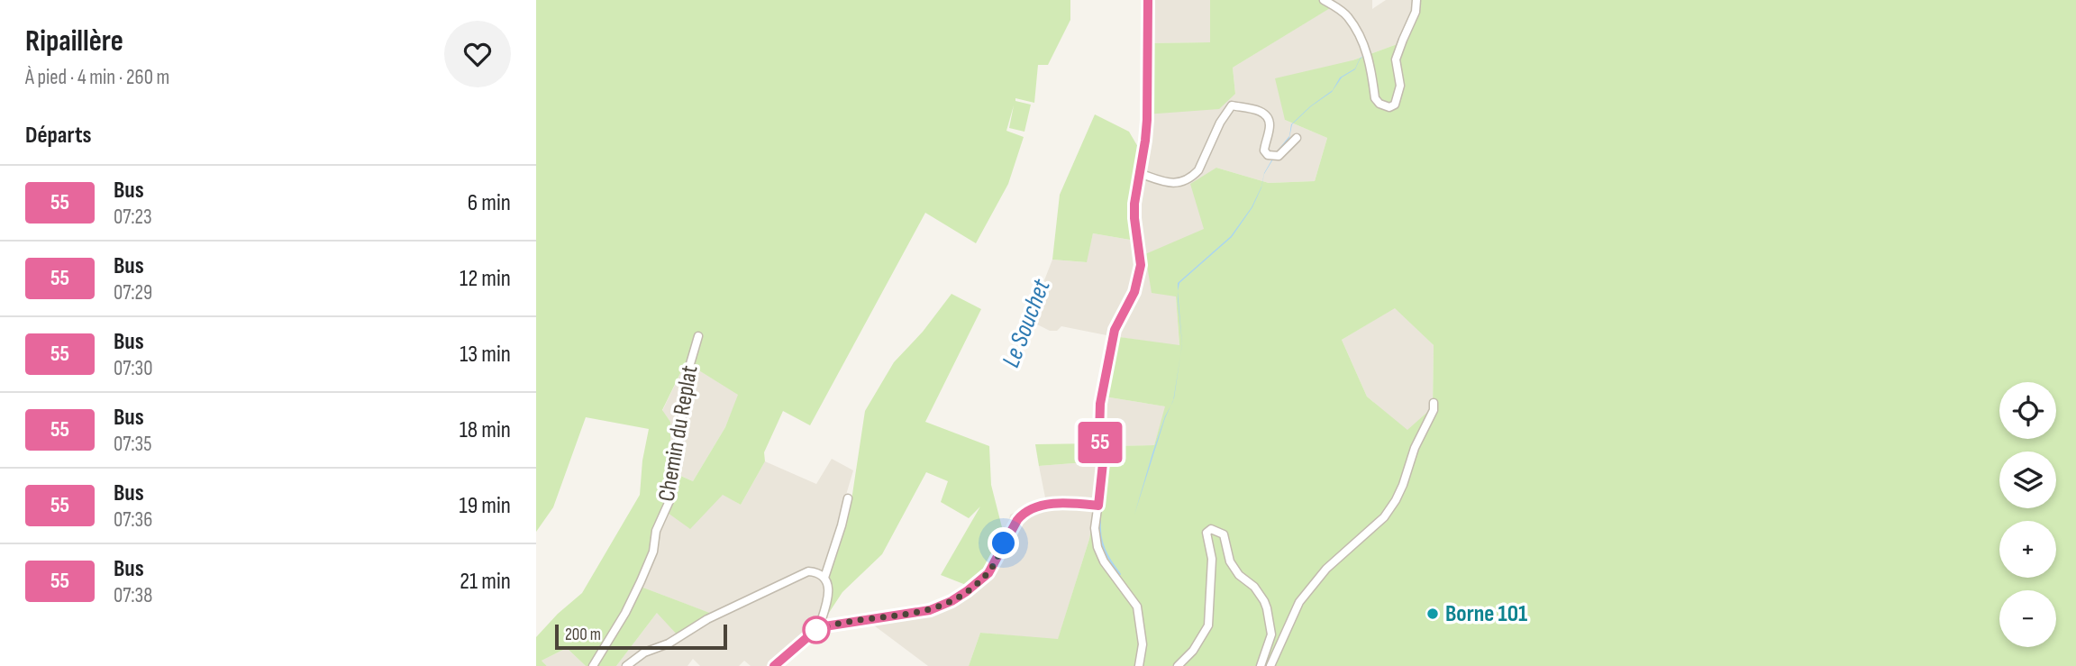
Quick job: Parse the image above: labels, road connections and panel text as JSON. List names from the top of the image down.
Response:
{
  "streets": {
    "street": ["Chemin du Replat"]
  },
  "water": ["Le Souchet"],
  "places": ["Borne 101"],
  "lines": ["bus line 55"],
  "scale_bar": "200 m",
  "page": {
    "heading": [
      ["Ripaillère", "À pied · 4 min · 260 m"],
      "Départs"
    ],
    "on_map": "55",
    "list": [
      {
        "mark": "55",
        "name": "Bus",
        "note": "07:23",
        "value": "6 min"
      },
      {
        "mark": "55",
        "name": "Bus",
        "note": "07:29",
        "value": "12 min"
      },
      {
        "mark": "55",
        "name": "Bus",
        "note": "07:30",
        "value": "13 min"
      },
      {
        "mark": "55",
        "name": "Bus",
        "note": "07:35",
        "value": "18 min"
      },
      {
        "mark": "55",
        "name": "Bus",
        "note": "07:36",
        "value": "19 min"
      },
      {
        "mark": "55",
        "name": "Bus",
        "note": "07:38",
        "value": "21 min"
      }
    ],
    "map_buttons": ["+", "−"],
    "scale": "200 m"
  }
}
